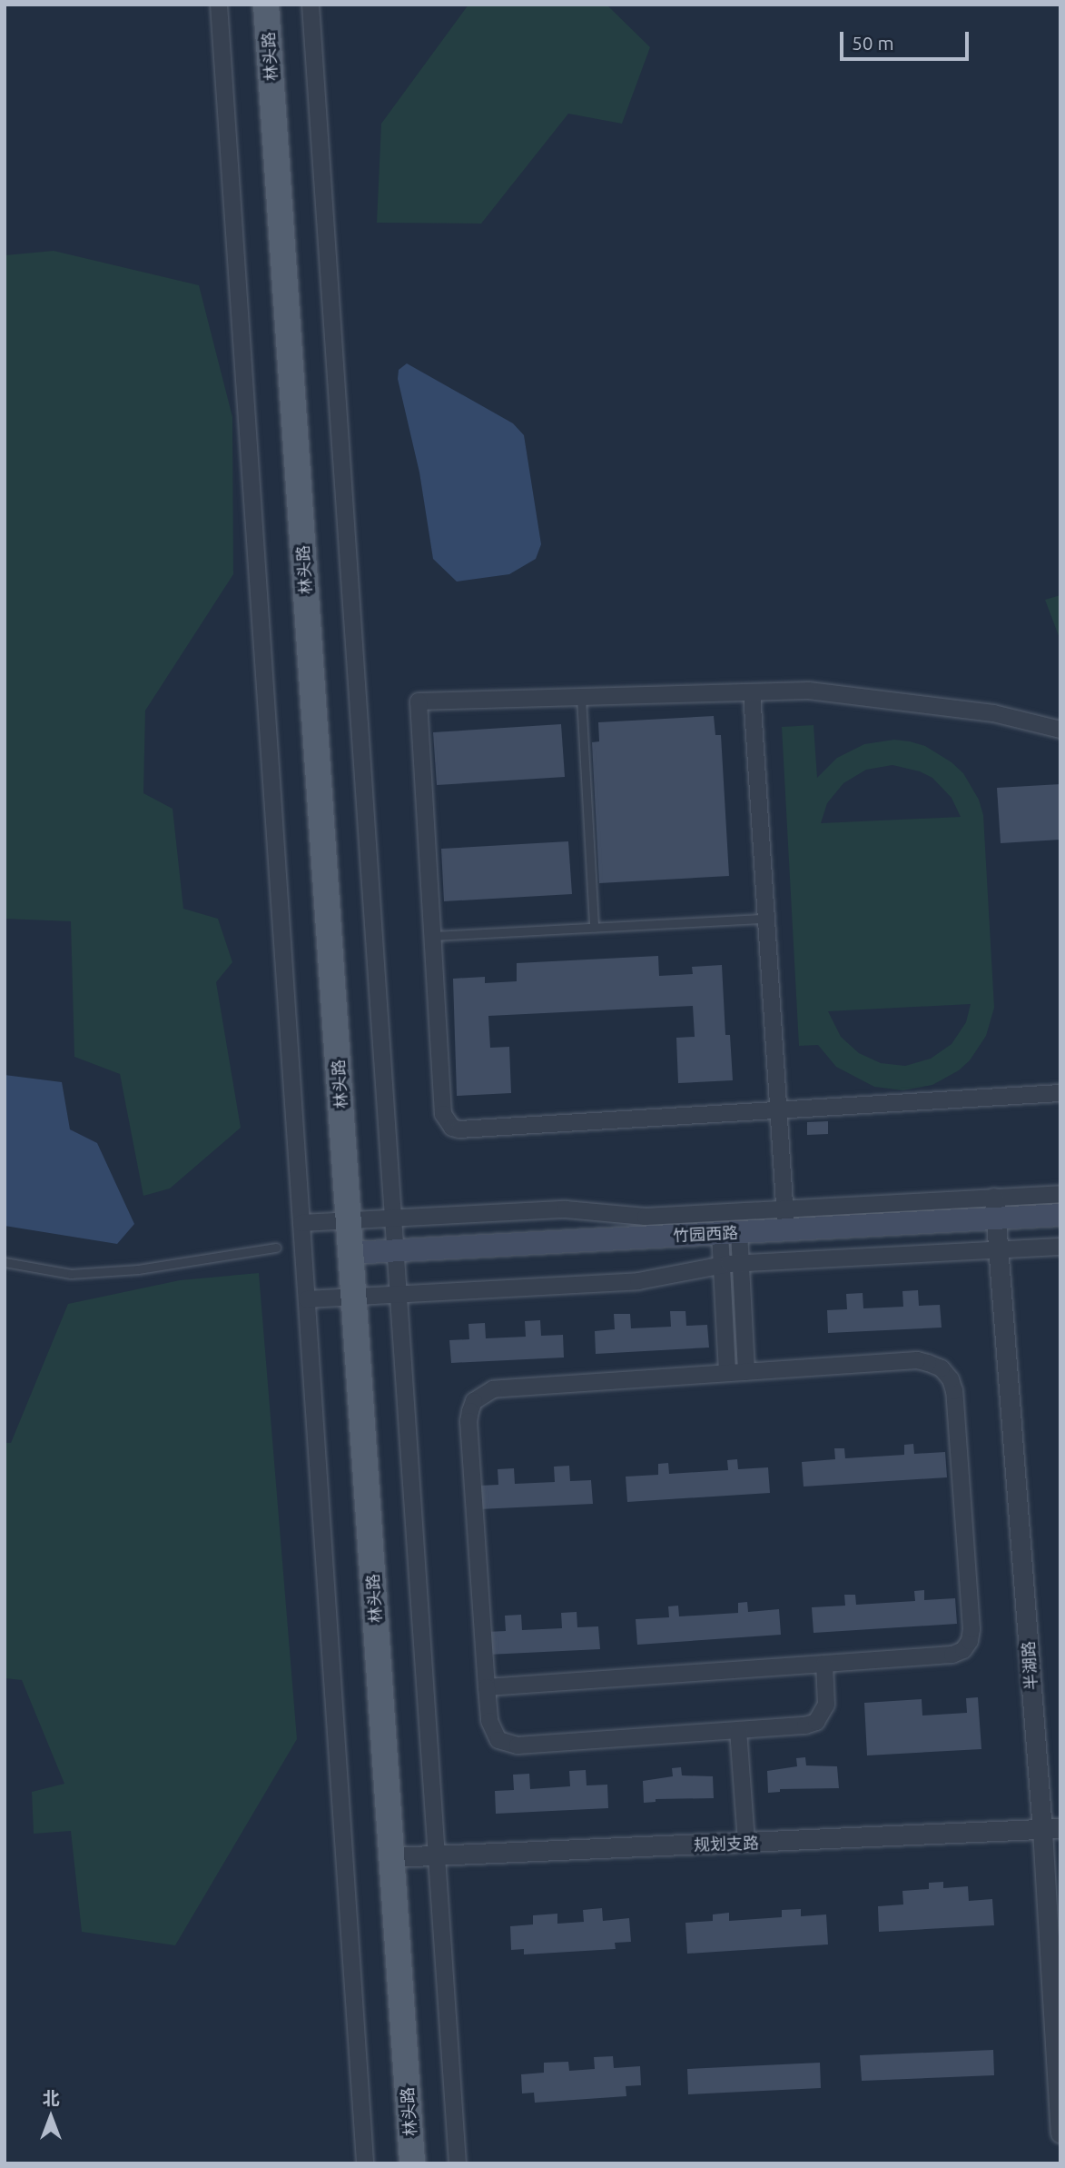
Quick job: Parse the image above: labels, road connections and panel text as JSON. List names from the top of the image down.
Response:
{
  "streets": {
    "main road": ["林头路", "竹园西路"],
    "street": ["半湖路", "规划支路"]
  },
  "crossings": [
    ["林头路", "竹园西路"],
    ["林头路", "规划支路"],
    ["竹园西路", "半湖路"],
    ["半湖路", "规划支路"]
  ],
  "scale_bar": "50 m",
  "north": "top"
}
